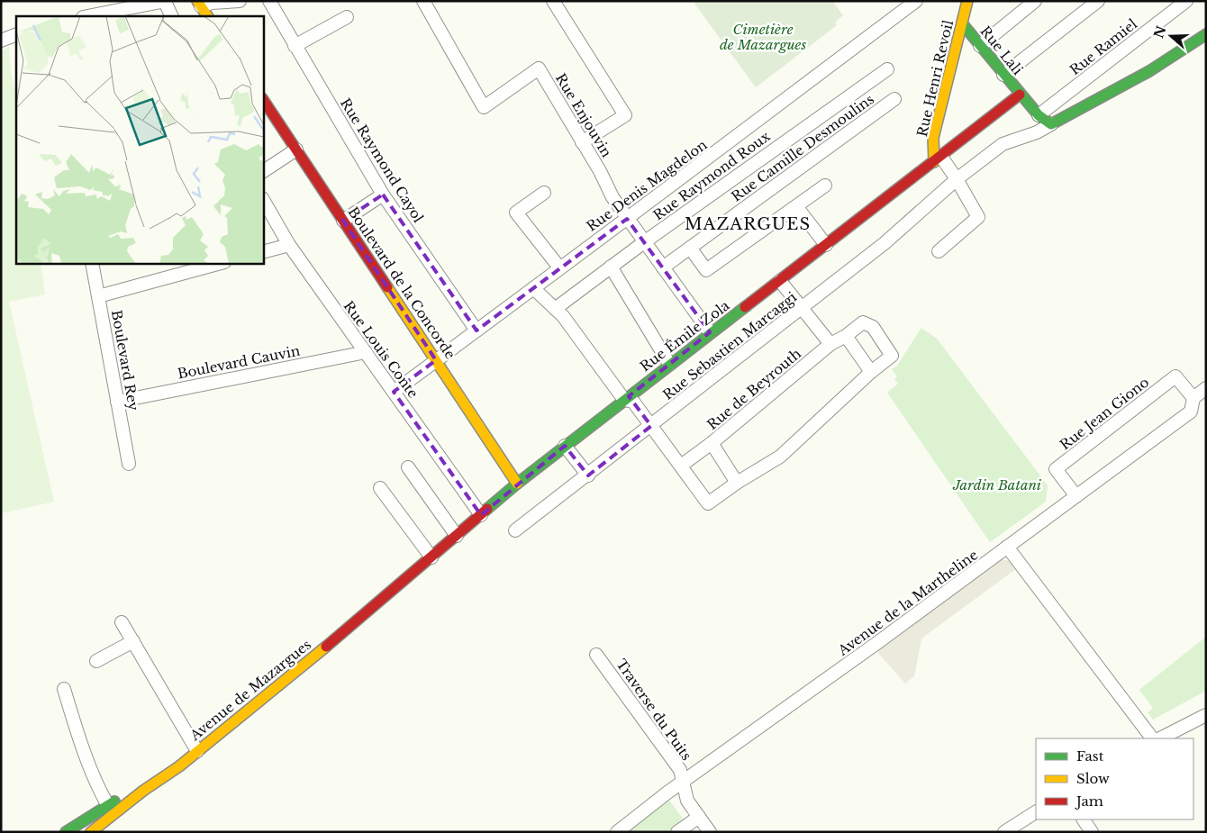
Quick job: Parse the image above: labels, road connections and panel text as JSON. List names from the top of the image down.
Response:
{
  "streets": {
    "street": [
      "Rue Ramiel",
      "Rue Lali",
      "Rue Henri Revoil",
      "Rue Enjouvin",
      "Rue Camille Desmoulins",
      "Rue Raymond Cayol",
      "Rue Raymond Roux",
      "Rue Denis Magdelon",
      "Boulevard de la Concorde",
      "Rue Émile Zola",
      "Rue Sebastien Marcaggi",
      "Rue Louis Conte",
      "Boulevard Rey",
      "Boulevard Cauvin",
      "Rue de Beyrouth",
      "Rue Jean Giono",
      "Avenue de la Martheline",
      "Avenue de Mazargues",
      "Traverse du Puits"
    ]
  },
  "crossings": [
    ["Rue Ramiel", "Rue Lali"],
    ["Rue Lali", "Rue Henri Revoil"],
    ["Rue Lali", "Rue Émile Zola"],
    ["Rue Lali", "Rue Sebastien Marcaggi"],
    ["Rue Henri Revoil", "Rue Émile Zola"],
    ["Rue Enjouvin", "Rue Camille Desmoulins"],
    ["Rue Enjouvin", "Rue Raymond Roux"],
    ["Rue Enjouvin", "Rue Denis Magdelon"],
    ["Rue Enjouvin", "Rue Émile Zola"],
    ["Rue Raymond Cayol", "Rue Denis Magdelon"],
    ["Rue Denis Magdelon", "Boulevard de la Concorde"],
    ["Rue Denis Magdelon", "Rue Louis Conte"],
    ["Boulevard de la Concorde", "Rue Émile Zola"],
    ["Rue Émile Zola", "Rue Louis Conte"],
    ["Rue Émile Zola", "Avenue de Mazargues"],
    ["Rue Louis Conte", "Boulevard Cauvin"],
    ["Boulevard Rey", "Boulevard Cauvin"],
    ["Rue Jean Giono", "Avenue de la Martheline"],
    ["Avenue de la Martheline", "Traverse du Puits"]
  ],
  "districts": ["MAZARGUES"],
  "parks": ["Cimetière de Mazargues", "Jardin Batani"],
  "legend": ["Fast", "Slow", "Jam"],
  "north": "left"
}
